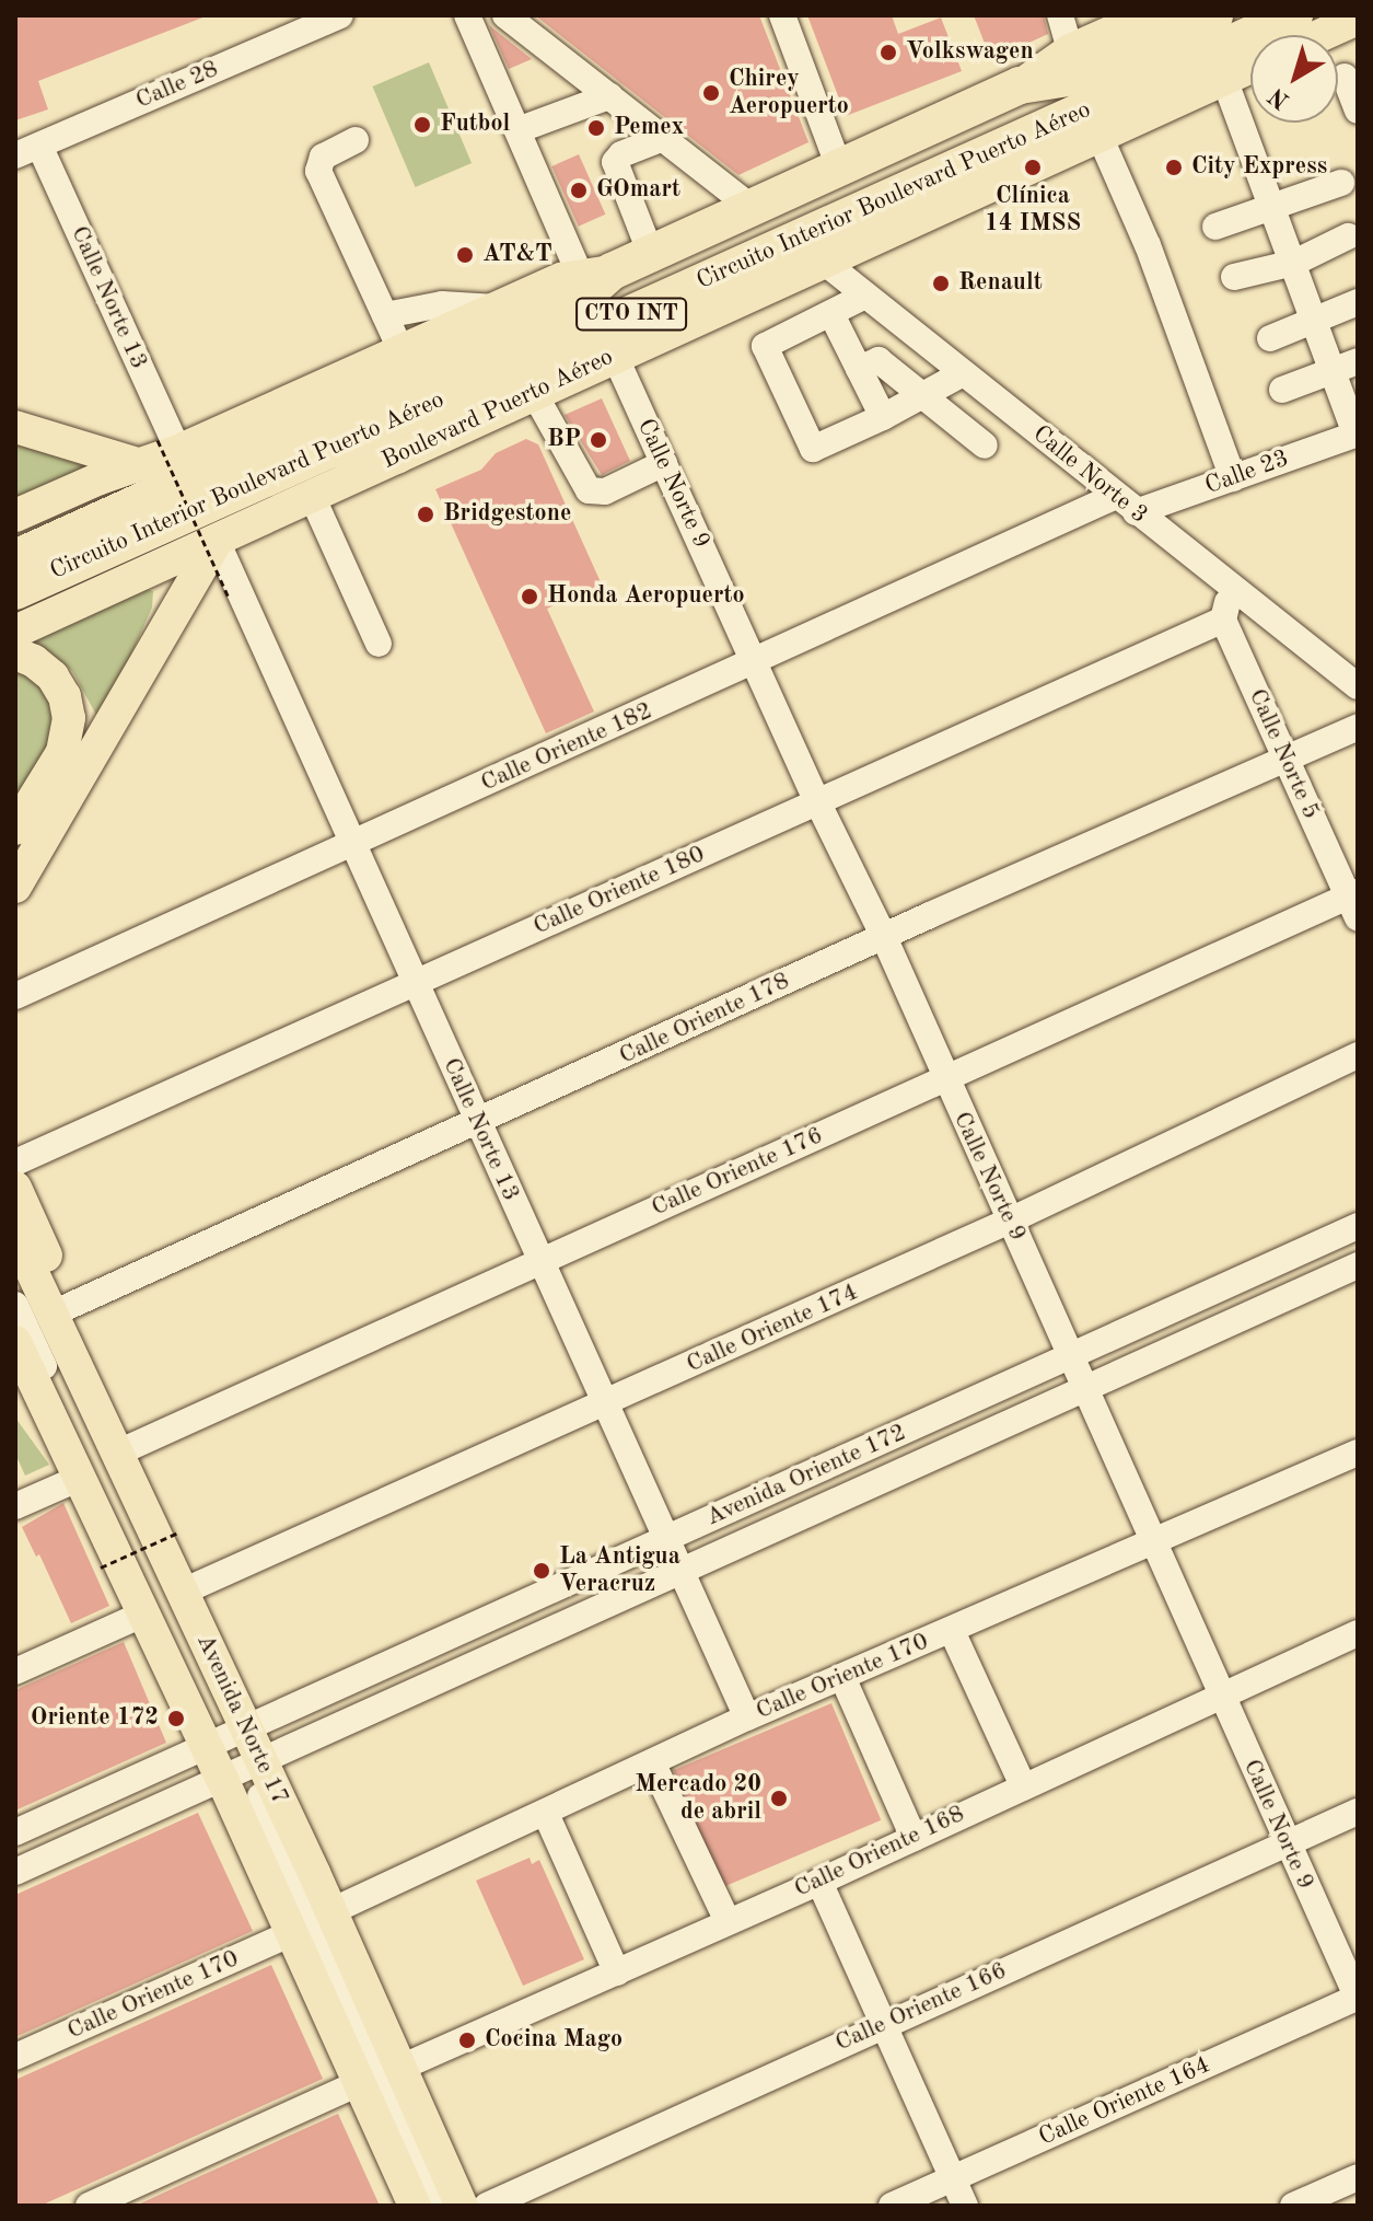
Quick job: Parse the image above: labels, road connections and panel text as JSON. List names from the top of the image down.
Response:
{
  "streets": {
    "highway": ["Circuito Interior Boulevard Puerto Aéreo", "CTO INT"],
    "main road": ["Boulevard Puerto Aéreo", "Avenida Norte 17"],
    "street": [
      "Calle 28",
      "Calle Norte 13",
      "Calle 23",
      "Calle Norte 3",
      "Calle Norte 9",
      "Calle Oriente 182",
      "Calle Norte 5",
      "Calle Oriente 180",
      "Calle Oriente 178",
      "Calle Oriente 176",
      "Calle Oriente 174",
      "Avenida Oriente 172",
      "Calle Oriente 170",
      "Calle Oriente 168",
      "Calle Oriente 166",
      "Calle Oriente 164"
    ]
  },
  "crossings": [
    ["Calle 28", "Calle Norte 13"],
    ["Circuito Interior Boulevard Puerto Aéreo", "CTO INT"],
    ["Calle Norte 13", "CTO INT"],
    ["Calle Norte 13", "Boulevard Puerto Aéreo"],
    ["Calle Norte 13", "Calle Oriente 182"],
    ["Calle Norte 13", "Calle Oriente 180"],
    ["Calle Norte 13", "Calle Oriente 178"],
    ["Calle Norte 13", "Calle Oriente 176"],
    ["Calle Norte 13", "Calle Oriente 174"],
    ["Calle Norte 13", "Avenida Oriente 172"],
    ["Calle Norte 13", "Calle Oriente 170"],
    ["Boulevard Puerto Aéreo", "Calle Norte 3"],
    ["Boulevard Puerto Aéreo", "Calle Norte 9"],
    ["Calle 23", "Calle Norte 3"],
    ["Calle 23", "Calle Oriente 182"],
    ["Calle Norte 3", "Calle Oriente 182"],
    ["Calle Norte 9", "Calle Oriente 182"],
    ["Calle Norte 9", "Calle Oriente 180"],
    ["Calle Norte 9", "Calle Oriente 178"],
    ["Calle Norte 9", "Calle Oriente 176"],
    ["Calle Norte 9", "Calle Oriente 174"],
    ["Calle Norte 9", "Avenida Oriente 172"],
    ["Calle Norte 9", "Calle Oriente 170"],
    ["Calle Norte 9", "Calle Oriente 168"],
    ["Calle Norte 9", "Calle Oriente 166"],
    ["Calle Norte 9", "Calle Oriente 164"],
    ["Calle Norte 5", "Calle Oriente 180"],
    ["Calle Norte 5", "Calle Oriente 178"],
    ["Calle Norte 5", "Calle Oriente 176"],
    ["Calle Oriente 178", "Avenida Norte 17"],
    ["Calle Oriente 176", "Avenida Norte 17"],
    ["Calle Oriente 174", "Avenida Norte 17"],
    ["Avenida Oriente 172", "Avenida Norte 17"],
    ["Calle Oriente 170", "Avenida Norte 17"],
    ["Avenida Norte 17", "Calle Oriente 168"]
  ],
  "places": [
    "Volkswagen",
    "Chirey Aeropuerto",
    "Futbol",
    "Pemex",
    "Clínica 14 IMSS",
    "City Express",
    "GOmart",
    "AT&T",
    "Renault",
    "BP",
    "Bridgestone",
    "Honda Aeropuerto",
    "La Antigua Veracruz",
    "Oriente 172",
    "Mercado 20 de abril",
    "Cocina Mago"
  ],
  "north": "bottom left"
}
